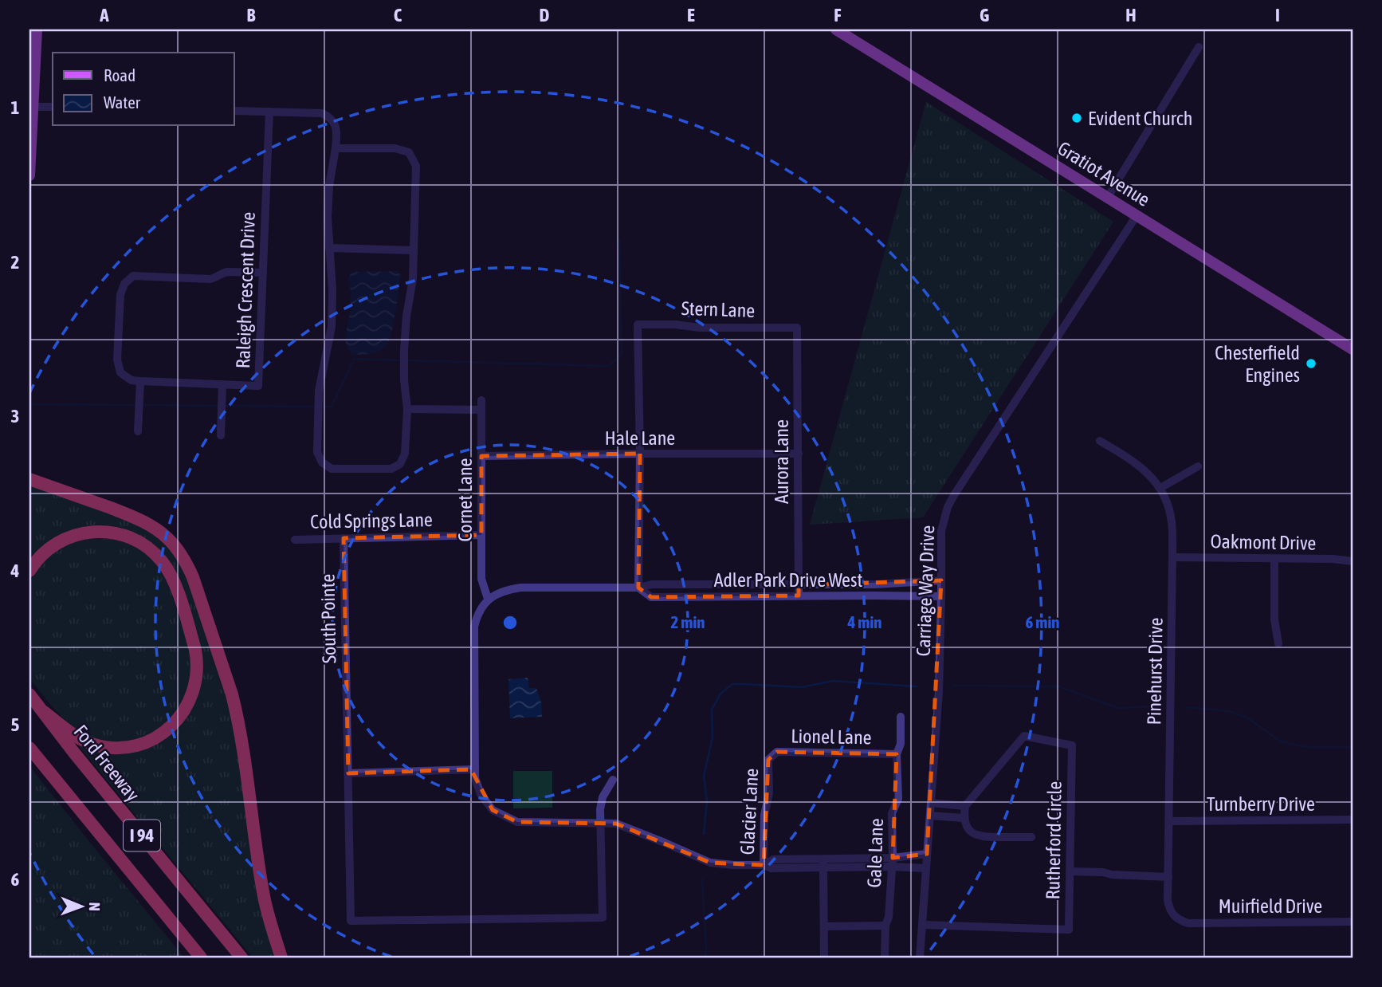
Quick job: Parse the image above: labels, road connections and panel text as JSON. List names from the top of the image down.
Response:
{
  "streets": {
    "highway": ["Ford Freeway", "I 94"],
    "main road": ["Gratiot Avenue"],
    "street": [
      "Raleigh Crescent Drive",
      "Stern Lane",
      "Hale Lane",
      "Aurora Lane",
      "Cornet Lane",
      "Cold Springs Lane",
      "Oakmont Drive",
      "Adler Park Drive West",
      "Carriage Way Drive",
      "South Pointe",
      "Pinehurst Drive",
      "Lionel Lane",
      "Turnberry Drive",
      "Glacier Lane",
      "Rutherford Circle",
      "Gale Lane",
      "Muirfield Drive"
    ]
  },
  "crossings": [
    ["Gratiot Avenue", "Carriage Way Drive"],
    ["Stern Lane", "Hale Lane"],
    ["Stern Lane", "Aurora Lane"],
    ["Hale Lane", "Aurora Lane"],
    ["Hale Lane", "Cornet Lane"],
    ["Aurora Lane", "Adler Park Drive West"],
    ["Cornet Lane", "Cold Springs Lane"],
    ["Cornet Lane", "Adler Park Drive West"],
    ["Cold Springs Lane", "South Pointe"],
    ["Oakmont Drive", "Pinehurst Drive"],
    ["Adler Park Drive West", "Carriage Way Drive"],
    ["Carriage Way Drive", "Rutherford Circle"],
    ["Pinehurst Drive", "Turnberry Drive"],
    ["Pinehurst Drive", "Muirfield Drive"],
    ["Lionel Lane", "Glacier Lane"],
    ["Lionel Lane", "Gale Lane"]
  ],
  "places": ["Evident Church", "Chesterfield Engines"],
  "legend": ["Road", "Water"],
  "north": "right",
  "grid": {
    "columns": [
      "A",
      "B",
      "C",
      "D",
      "E",
      "F",
      "G",
      "H",
      "I"
    ],
    "rows": [
      "1",
      "2",
      "3",
      "4",
      "5",
      "6"
    ]
  },
  "rings": ["2 min", "4 min", "6 min"]
}
